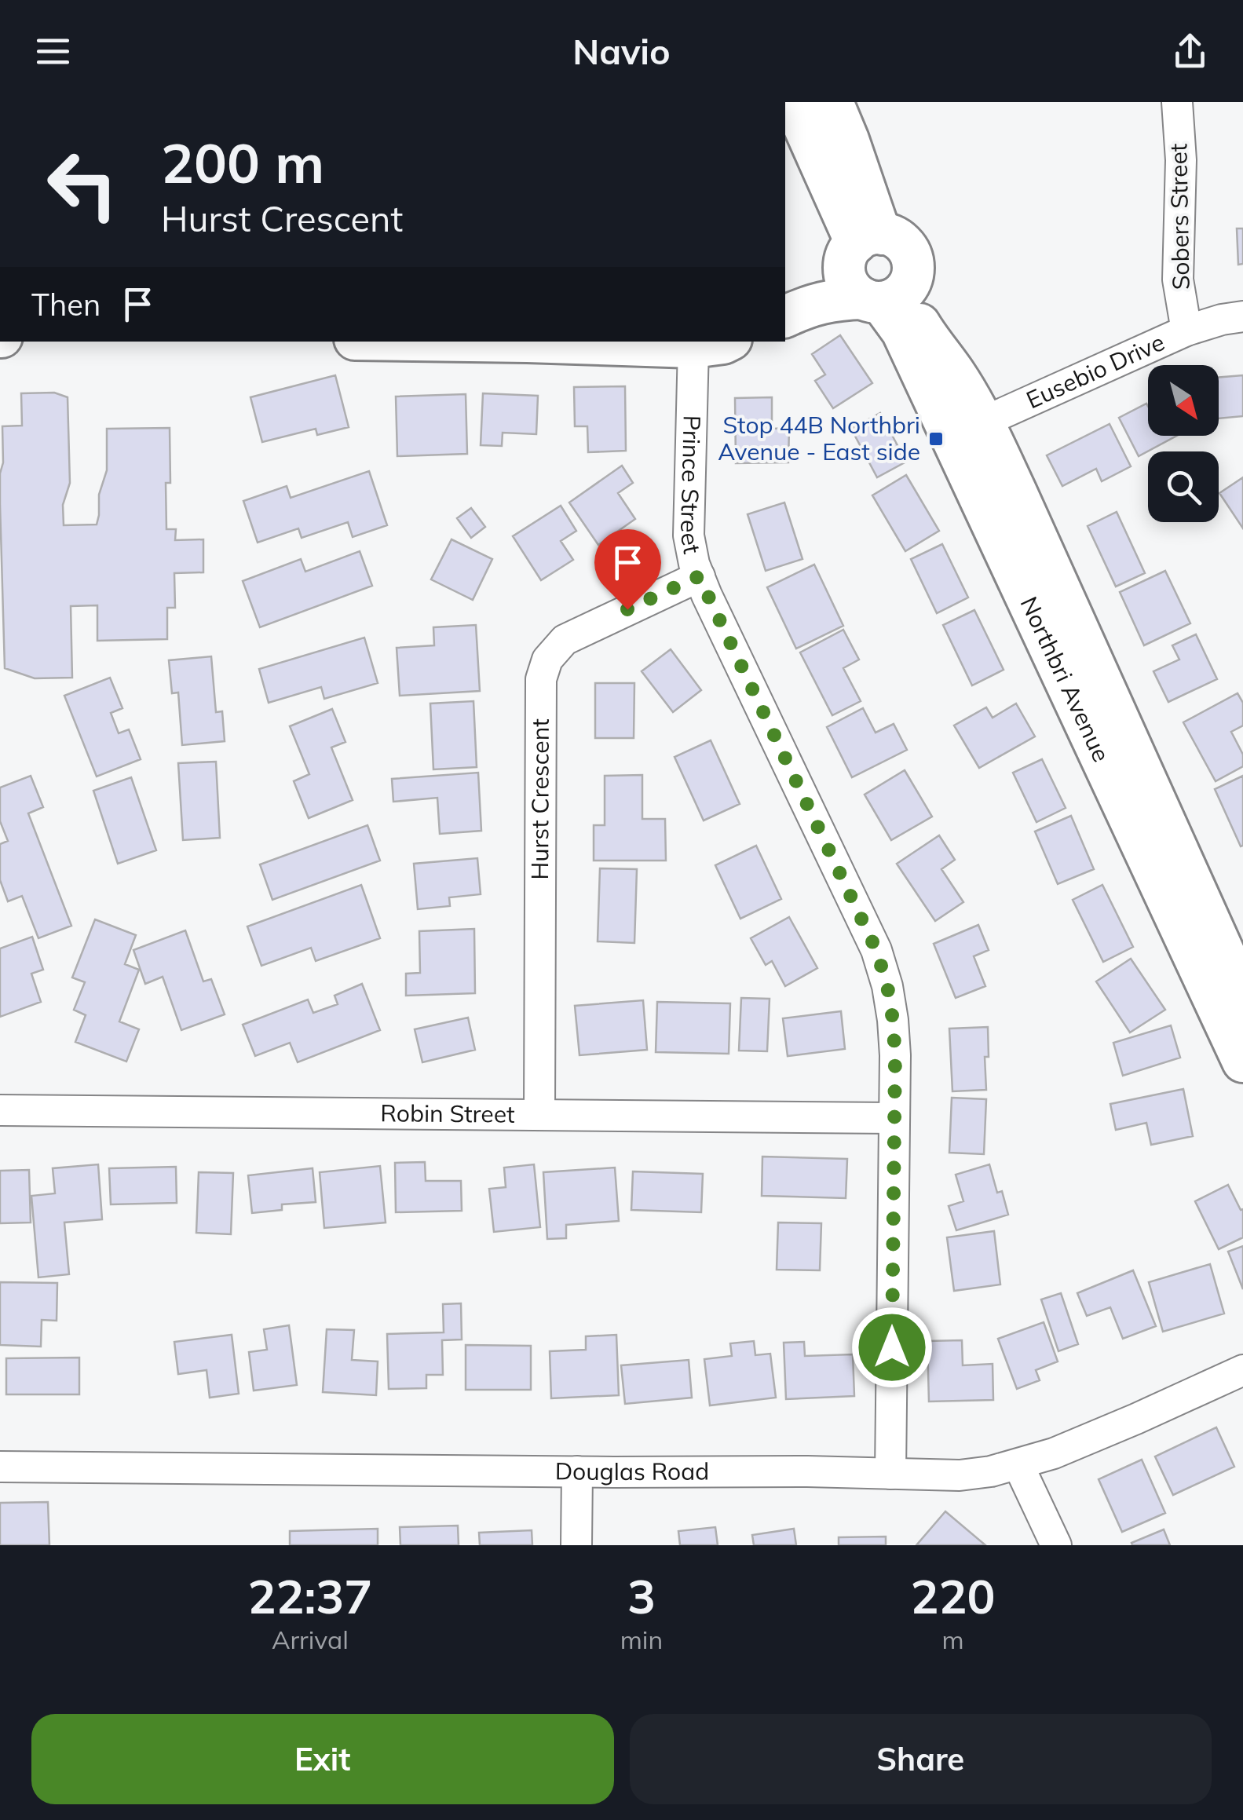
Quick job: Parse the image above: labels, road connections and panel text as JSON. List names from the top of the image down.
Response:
{
  "streets": {
    "street": [
      "Sobers Street",
      "Eusebio Drive",
      "Prince Street",
      "Northbri Avenue",
      "Hurst Crescent",
      "Robin Street",
      "Douglas Road"
    ]
  },
  "crossings": [
    ["Sobers Street", "Eusebio Drive"],
    ["Eusebio Drive", "Northbri Avenue"],
    ["Prince Street", "Hurst Crescent"],
    ["Prince Street", "Robin Street"],
    ["Prince Street", "Douglas Road"],
    ["Hurst Crescent", "Robin Street"]
  ],
  "places": {
    "transit": ["Stop 44B Northbri Avenue - East side"]
  },
  "north": "bottom right",
  "page": {
    "header": "Navio",
    "turn": ["200 m", "Hurst Crescent"],
    "then": "Then",
    "eta": [
      "22:37",
      "Arrival",
      "3",
      "min",
      "220",
      "m"
    ],
    "buttons": ["Exit", "Share"]
  }
}
